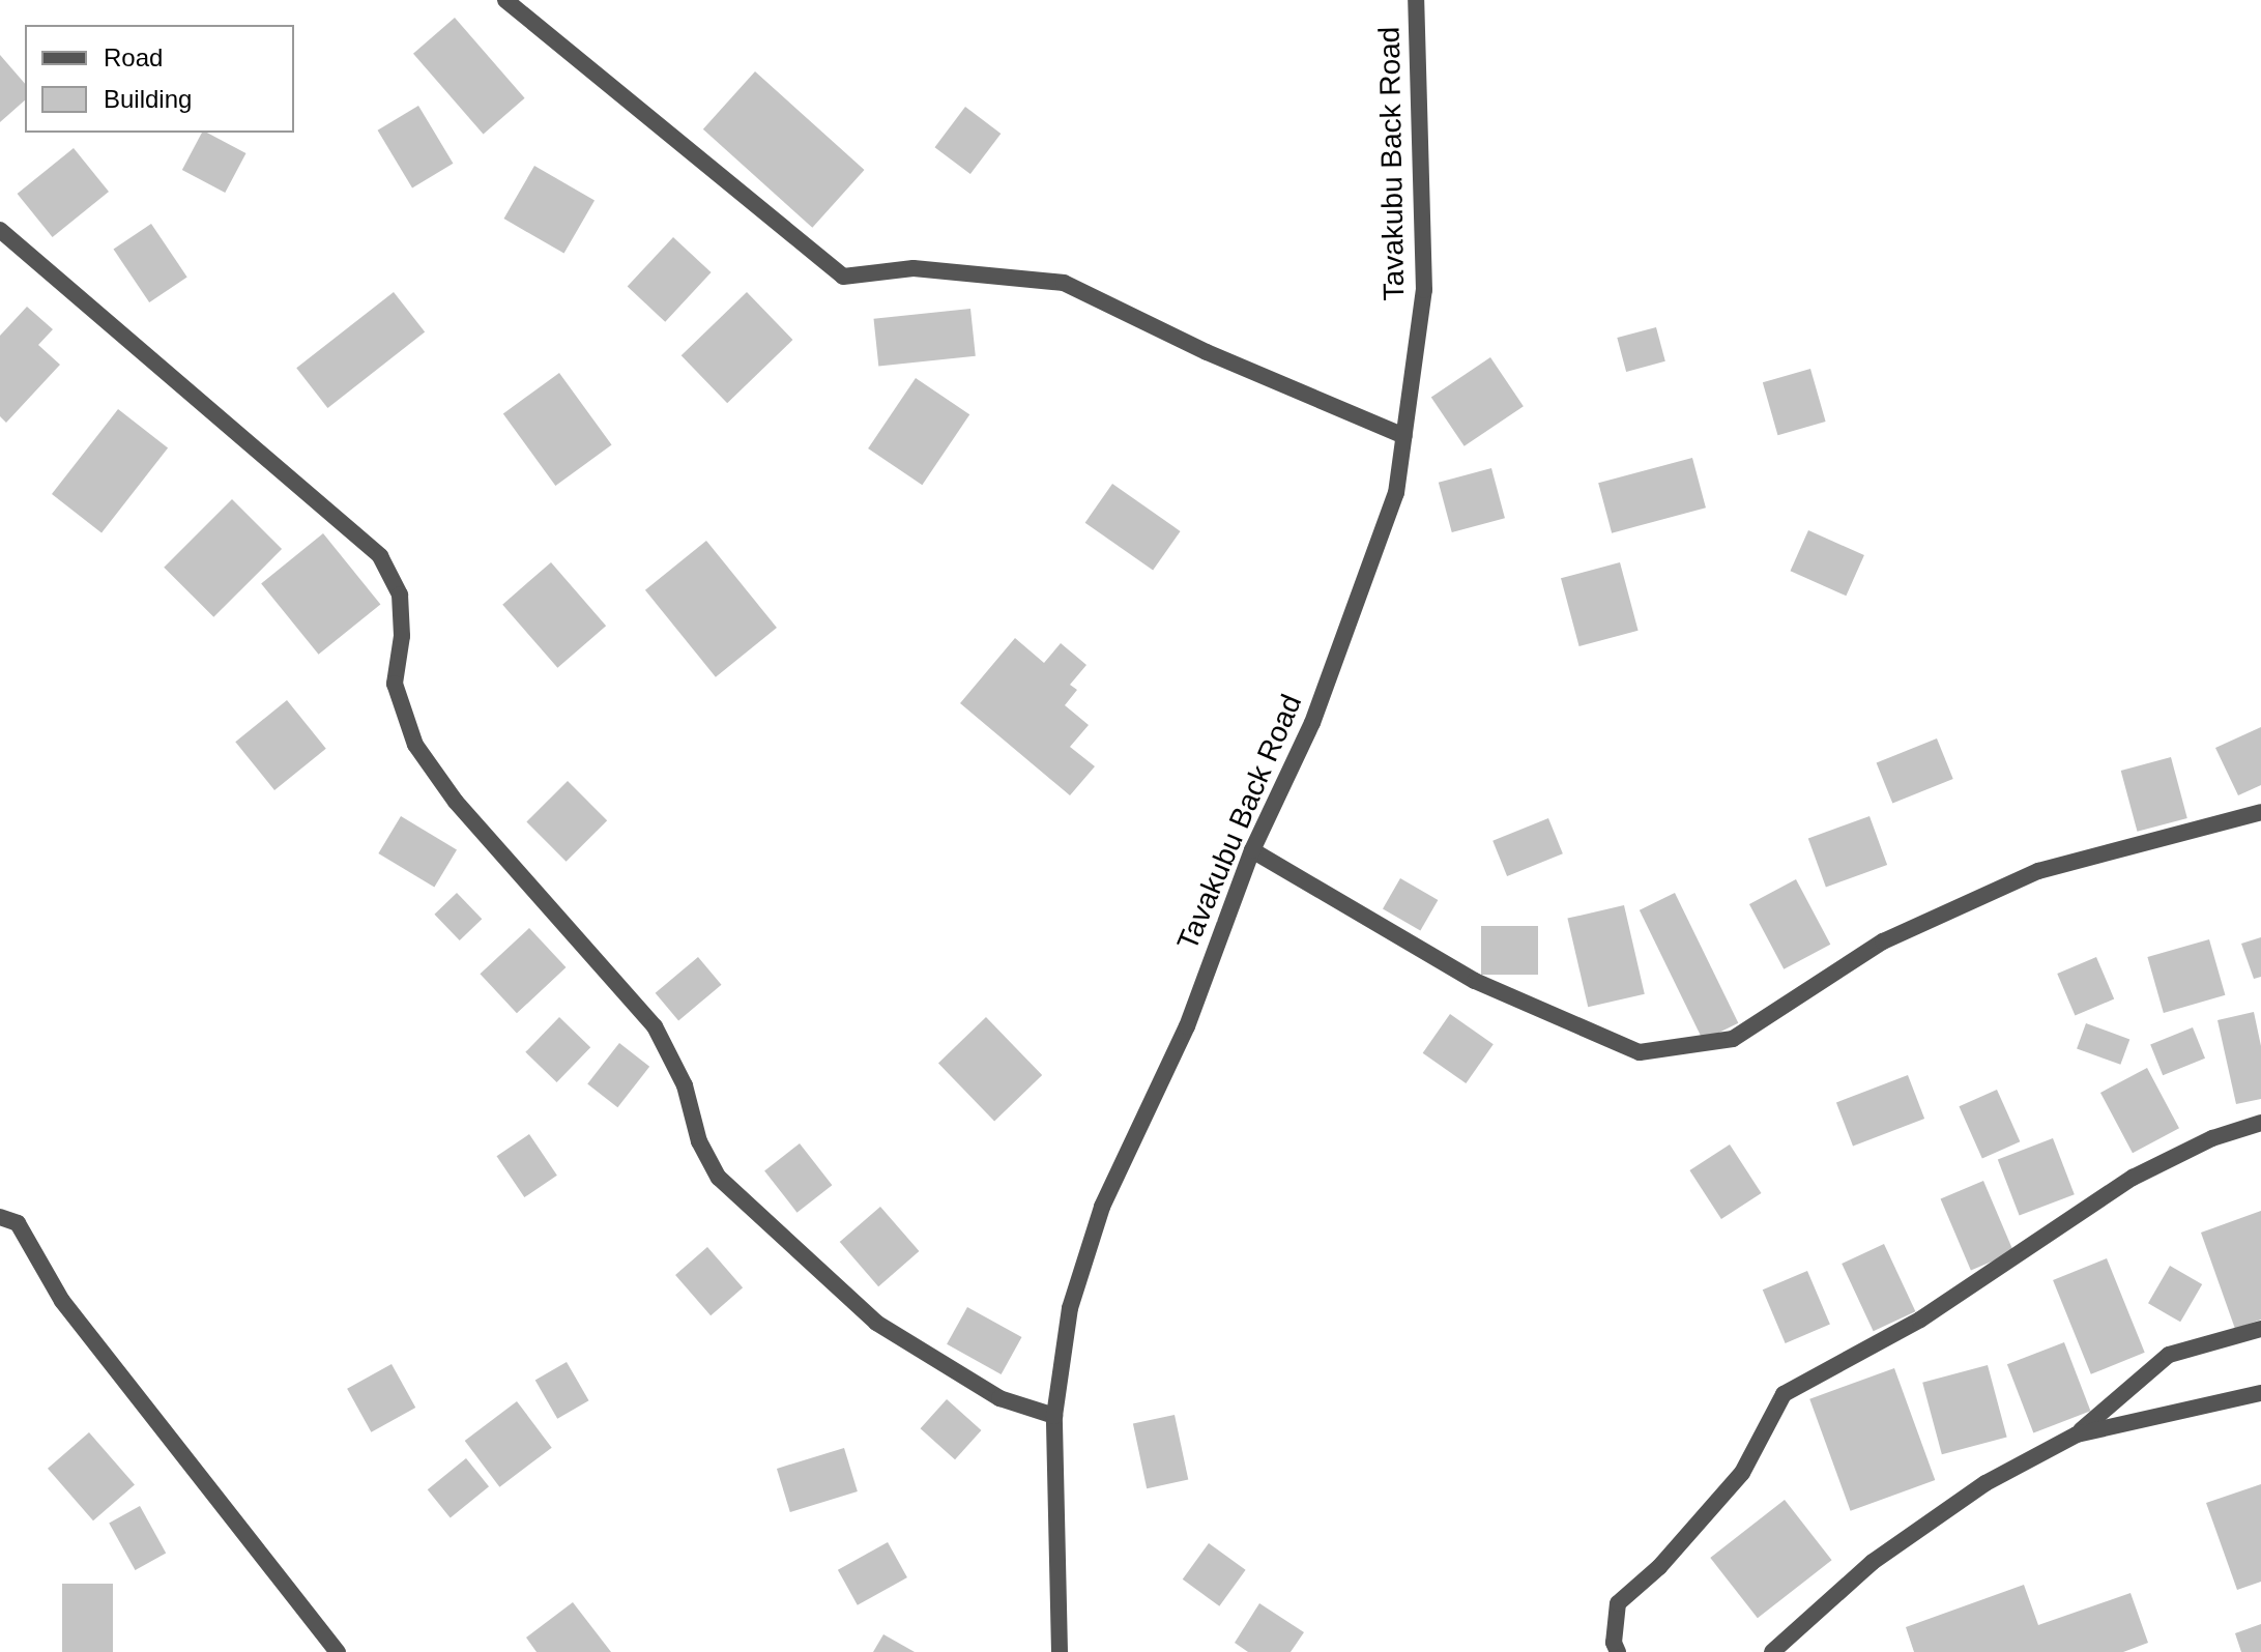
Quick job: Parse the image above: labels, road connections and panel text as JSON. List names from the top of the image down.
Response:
{
  "streets": {
    "street": ["Tavakubu Back Road"]
  },
  "legend": ["Road", "Building"]
}
